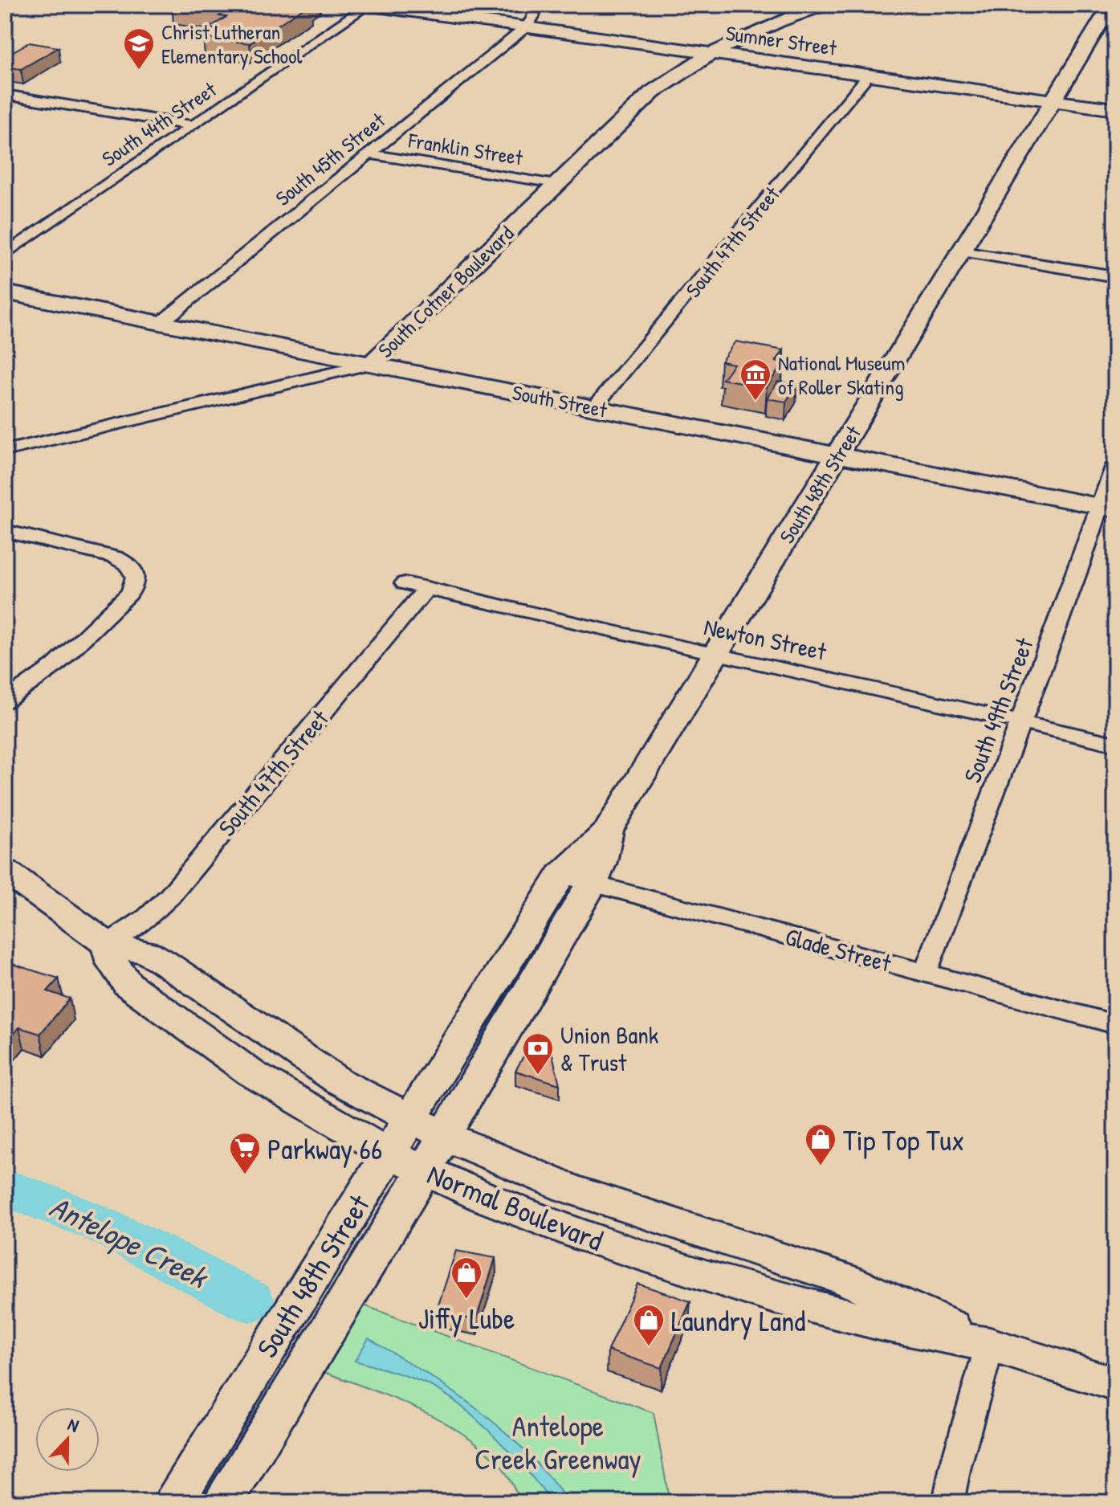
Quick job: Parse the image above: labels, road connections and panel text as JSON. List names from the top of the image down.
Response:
{
  "streets": {
    "main road": [
      "Sumner Street",
      "South Cotner Boulevard",
      "South Street",
      "South 48th Street",
      "Normal Boulevard"
    ],
    "street": [
      "South 44th Street",
      "Franklin Street",
      "South 45th Street",
      "South 47th Street",
      "Newton Street",
      "South 49th Street",
      "Glade Street"
    ]
  },
  "crossings": [
    ["Sumner Street", "South 44th Street"],
    ["Sumner Street", "South 45th Street"],
    ["Sumner Street", "South 47th Street"],
    ["Sumner Street", "South Cotner Boulevard"],
    ["Sumner Street", "South 48th Street"],
    ["Franklin Street", "South 45th Street"],
    ["Franklin Street", "South Cotner Boulevard"],
    ["South 45th Street", "South Street"],
    ["South 47th Street", "South Street"],
    ["South 47th Street", "Newton Street"],
    ["South 47th Street", "Normal Boulevard"],
    ["South Cotner Boulevard", "South Street"],
    ["South Street", "South 48th Street"],
    ["South Street", "South 49th Street"],
    ["South 48th Street", "Newton Street"],
    ["South 48th Street", "Glade Street"],
    ["South 48th Street", "Normal Boulevard"],
    ["Newton Street", "South 49th Street"],
    ["South 49th Street", "Glade Street"]
  ],
  "water": ["Antelope Creek"],
  "parks": ["Antelope Creek Greenway"],
  "places": {
    "school or university": ["Christ Lutheran Elementary School"],
    "museum": ["National Museum of Roller Skating"],
    "bank": ["Union Bank & Trust"],
    "shop": ["Tip Top Tux", "Jiffy Lube", "Laundry Land"],
    "supermarket": ["Parkway 66"]
  },
  "north": "top"
}
